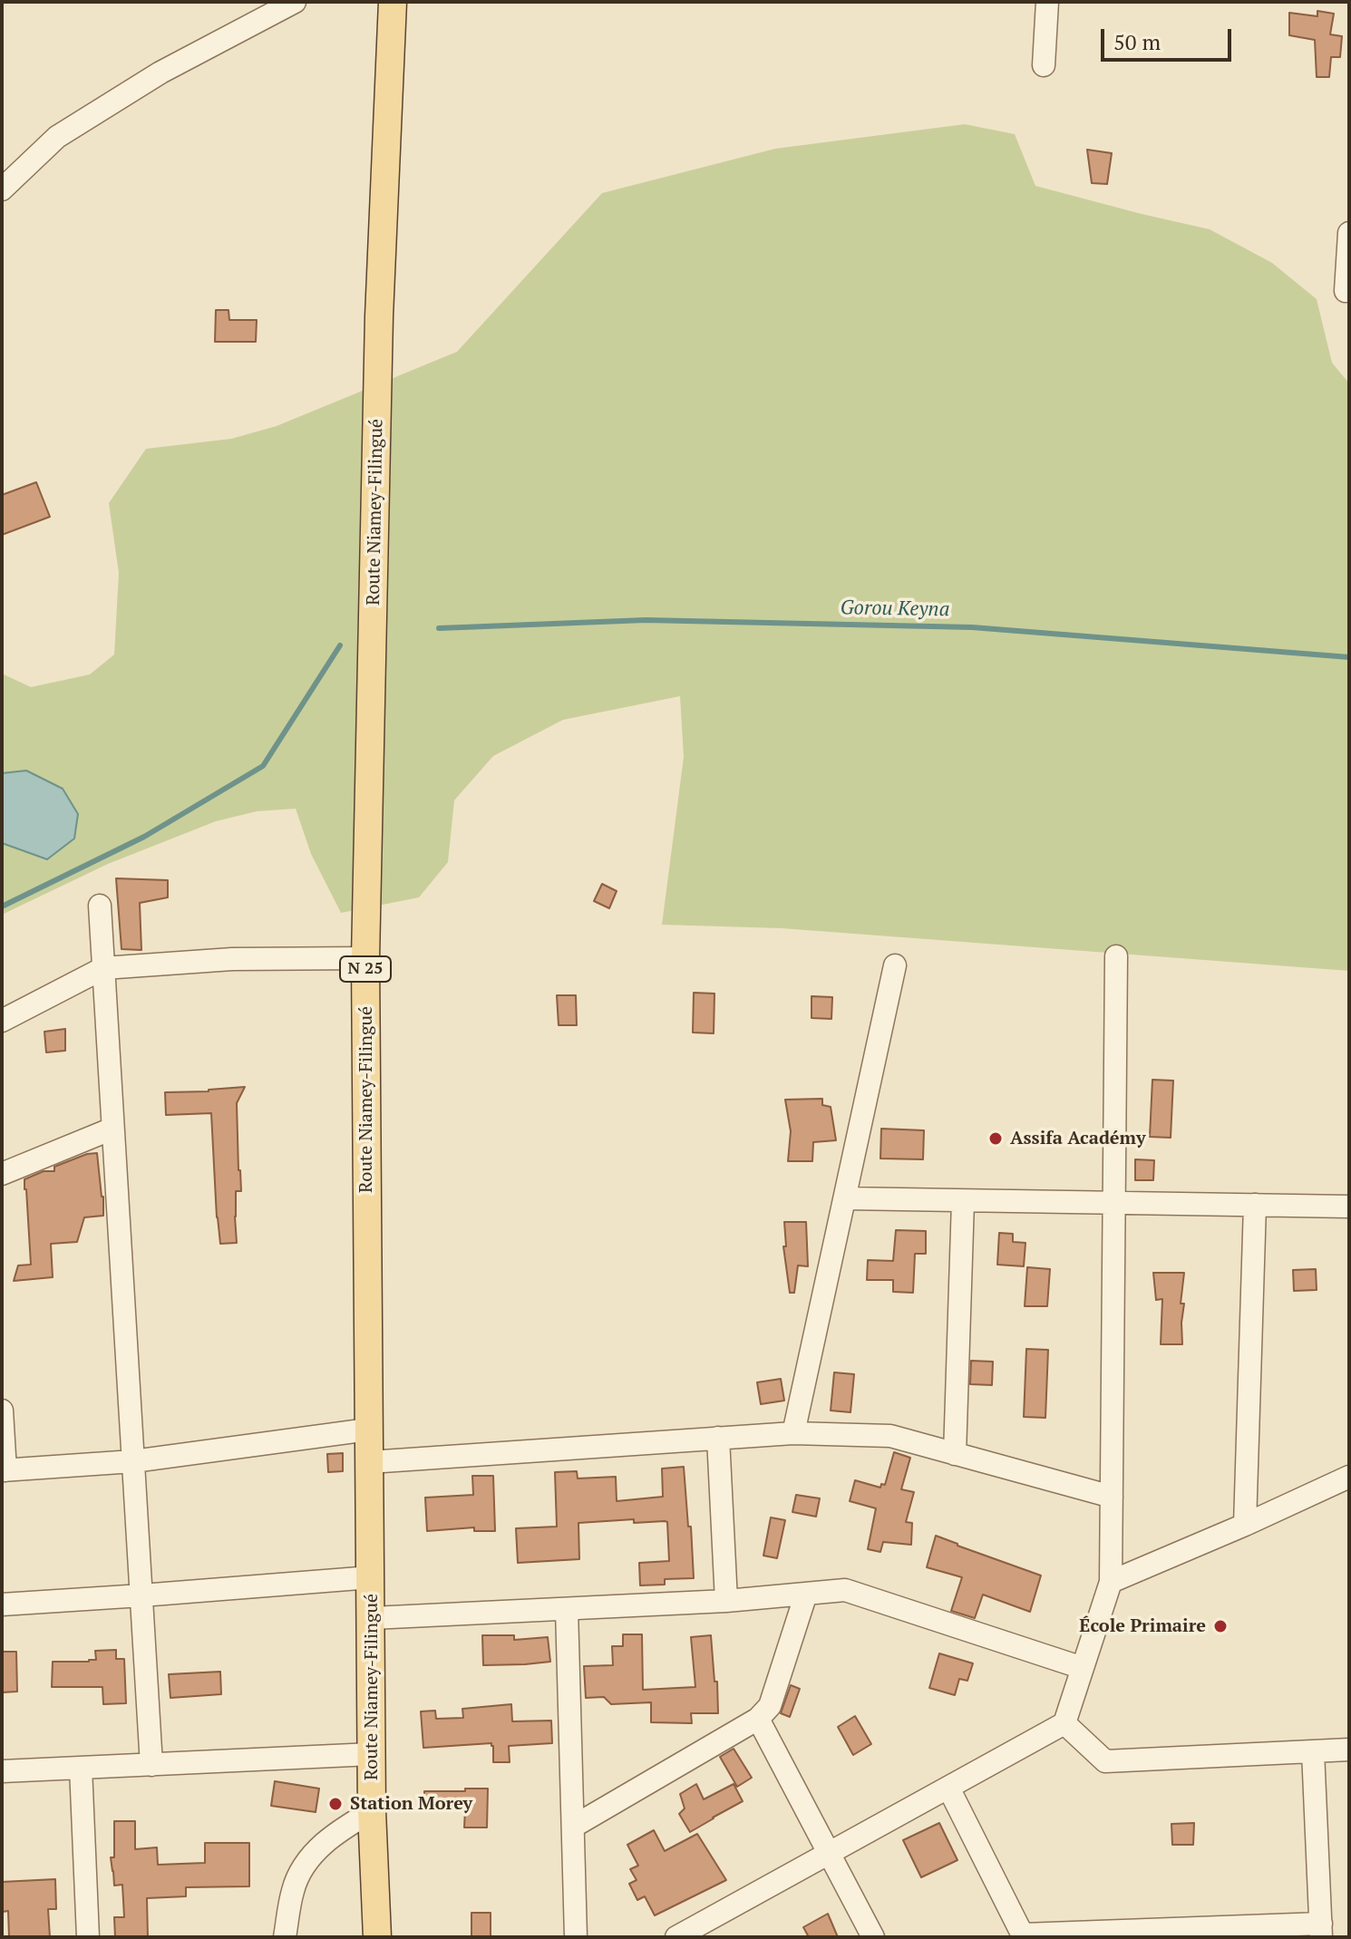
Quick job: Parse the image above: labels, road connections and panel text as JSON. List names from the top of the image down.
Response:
{
  "streets": {
    "main road": ["Route Niamey-Filingué", "N 25"]
  },
  "water": ["Gorou Keyna"],
  "places": ["Assifa Académy", "École Primaire", "Station Morey"],
  "scale_bar": "50 m"
}
